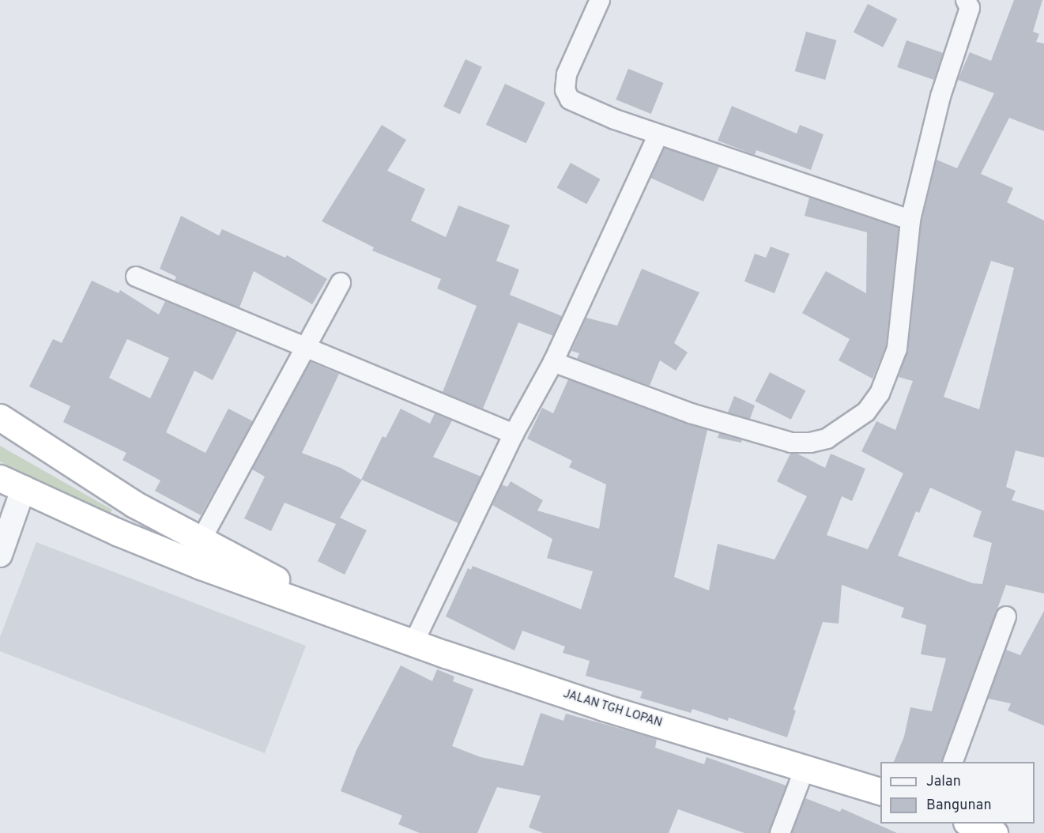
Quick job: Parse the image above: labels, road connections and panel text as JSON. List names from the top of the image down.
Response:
{
  "streets": {
    "highway": ["JALAN TGH LOPAN"]
  },
  "legend": ["Jalan", "Bangunan"]
}
